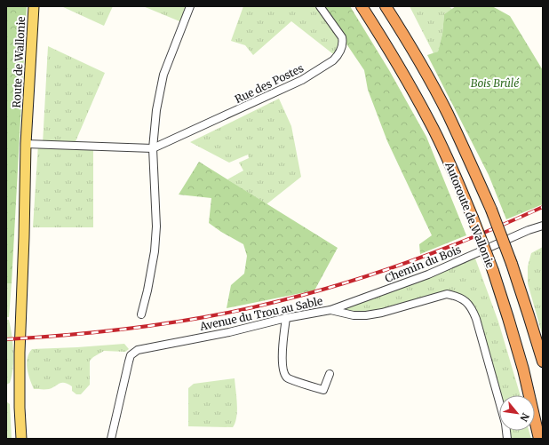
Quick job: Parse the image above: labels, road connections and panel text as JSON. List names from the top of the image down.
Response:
{
  "streets": {
    "highway": ["Autoroute de Wallonie"],
    "main road": ["Route de Wallonie"],
    "street": ["Rue des Postes", "Chemin du Bois", "Avenue du Trou au Sable"]
  },
  "crossings": [
    ["Route de Wallonie", "Rue des Postes"],
    ["Chemin du Bois", "Avenue du Trou au Sable"]
  ],
  "parks": ["Bois Brûlé"],
  "north": "bottom right"
}
